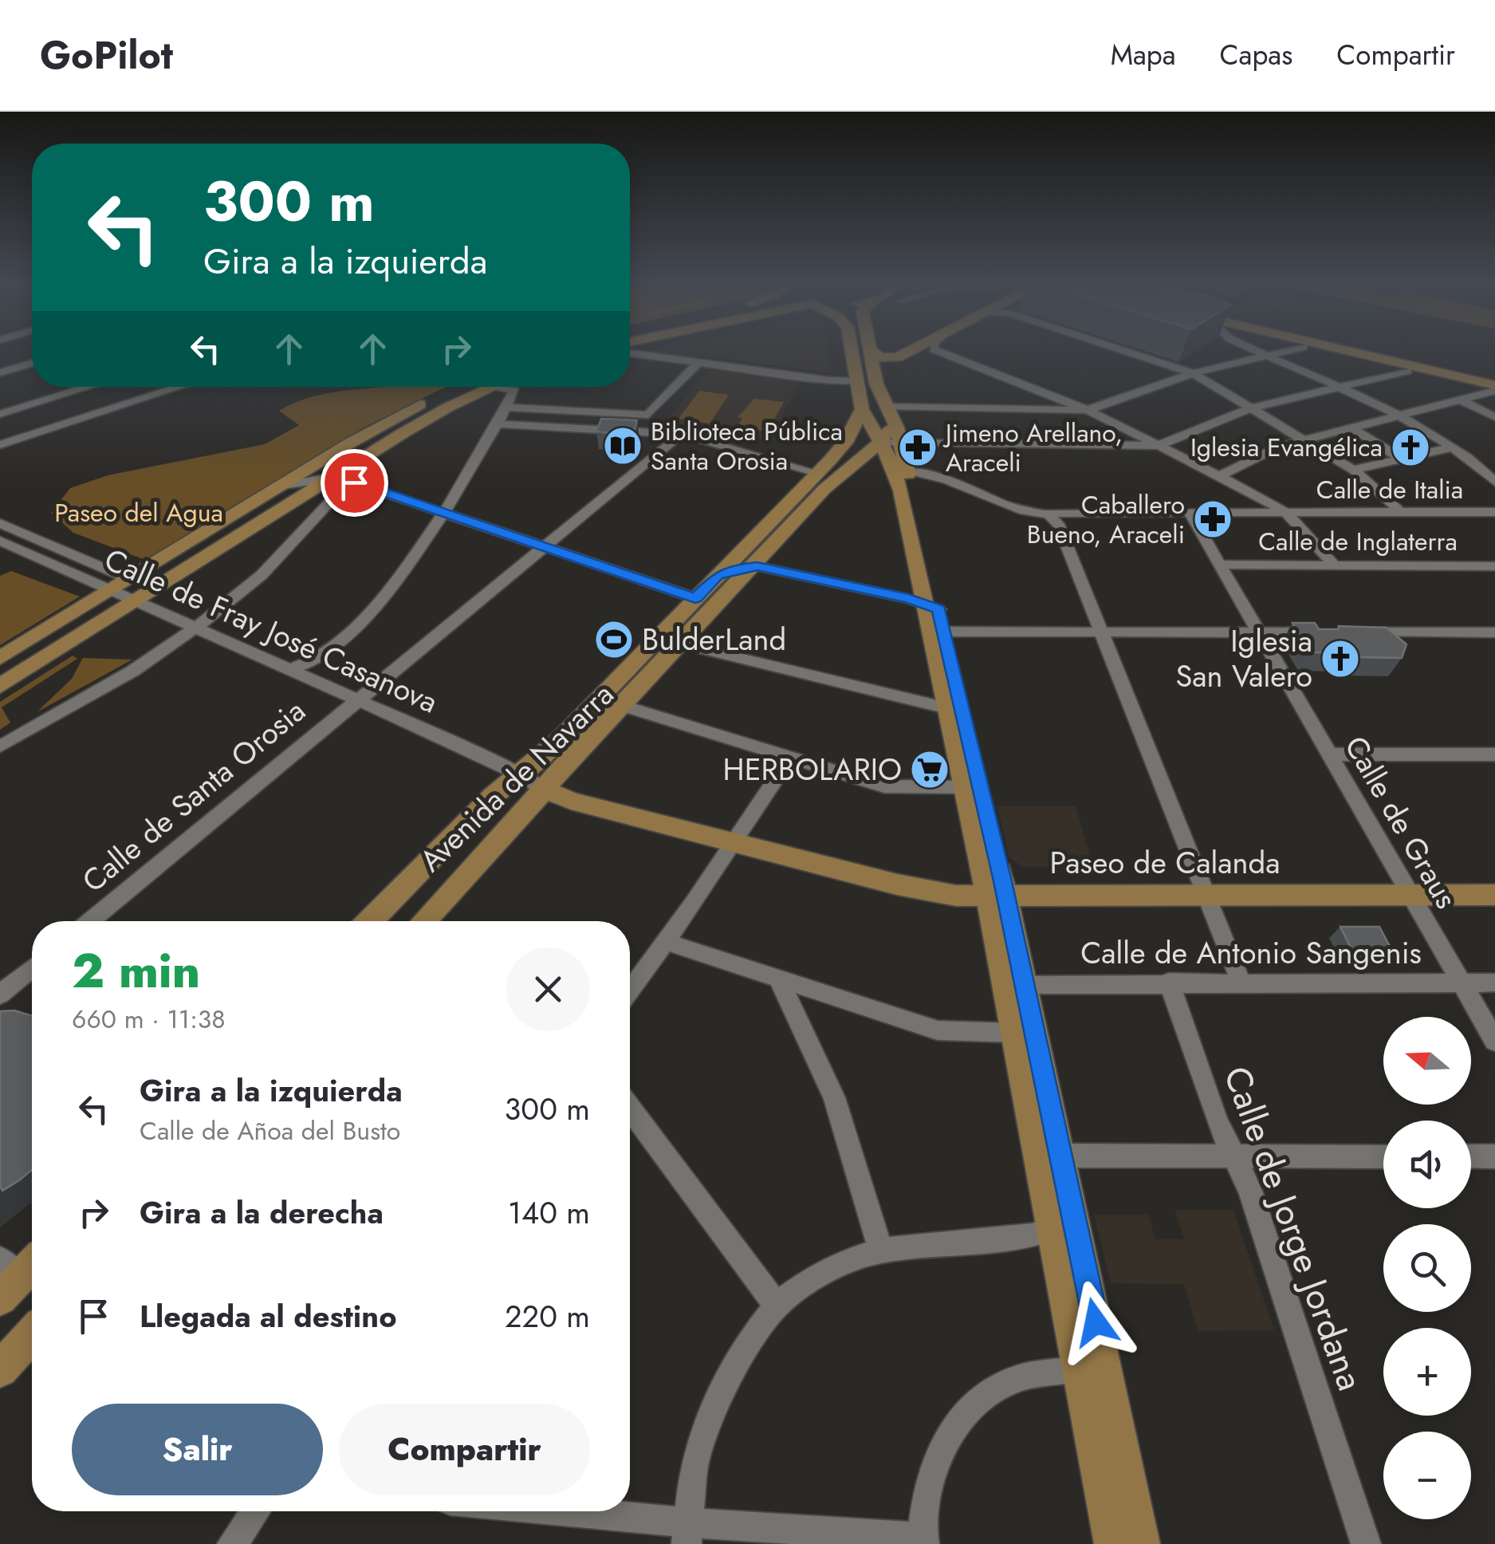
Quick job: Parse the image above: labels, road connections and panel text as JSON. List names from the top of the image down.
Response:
{
  "streets": {
    "main road": ["Avenida de Navarra", "Paseo de Calanda"],
    "street": [
      "Calle de Italia",
      "Calle de Inglaterra",
      "Calle de Fray José Casanova",
      "Calle de Santa Orosia",
      "Calle de Graus",
      "Calle de Antonio Sangenis",
      "Calle de Jorge Jordana"
    ]
  },
  "crossings": [
    ["Calle de Italia", "Calle de Graus"],
    ["Calle de Inglaterra", "Calle de Graus"],
    ["Calle de Fray José Casanova", "Avenida de Navarra"],
    ["Calle de Fray José Casanova", "Calle de Santa Orosia"],
    ["Calle de Fray José Casanova", "Paseo de Calanda"],
    ["Avenida de Navarra", "Paseo de Calanda"],
    ["Calle de Graus", "Paseo de Calanda"],
    ["Calle de Graus", "Calle de Antonio Sangenis"],
    ["Calle de Antonio Sangenis", "Calle de Jorge Jordana"]
  ],
  "parks": ["Paseo del Agua"],
  "places": {
    "library": ["Biblioteca Pública Santa Orosia"],
    "pharmacy": ["Jimeno Arellano, Araceli", "Caballero Bueno, Araceli"],
    "church": ["Iglesia Evangélica", "Iglesia San Valero"],
    "sports": ["BulderLand"],
    "supermarket": ["HERBOLARIO"]
  },
  "north": "left",
  "page": {
    "header": "GoPilot",
    "nav": ["Mapa", "Capas", "Compartir"],
    "turn": ["300 m", "Gira a la izquierda"],
    "heading": ["2 min", "660 m · 11:38"],
    "map_buttons": ["+", "−"],
    "list": [
      {
        "name": "Gira a la izquierda",
        "note": "Calle de Añoa del Busto",
        "value": "300 m"
      },
      {
        "name": "Gira a la derecha",
        "value": "140 m"
      },
      {
        "name": "Llegada al destino",
        "value": "220 m"
      }
    ],
    "buttons": ["Salir", "Compartir"]
  }
}
